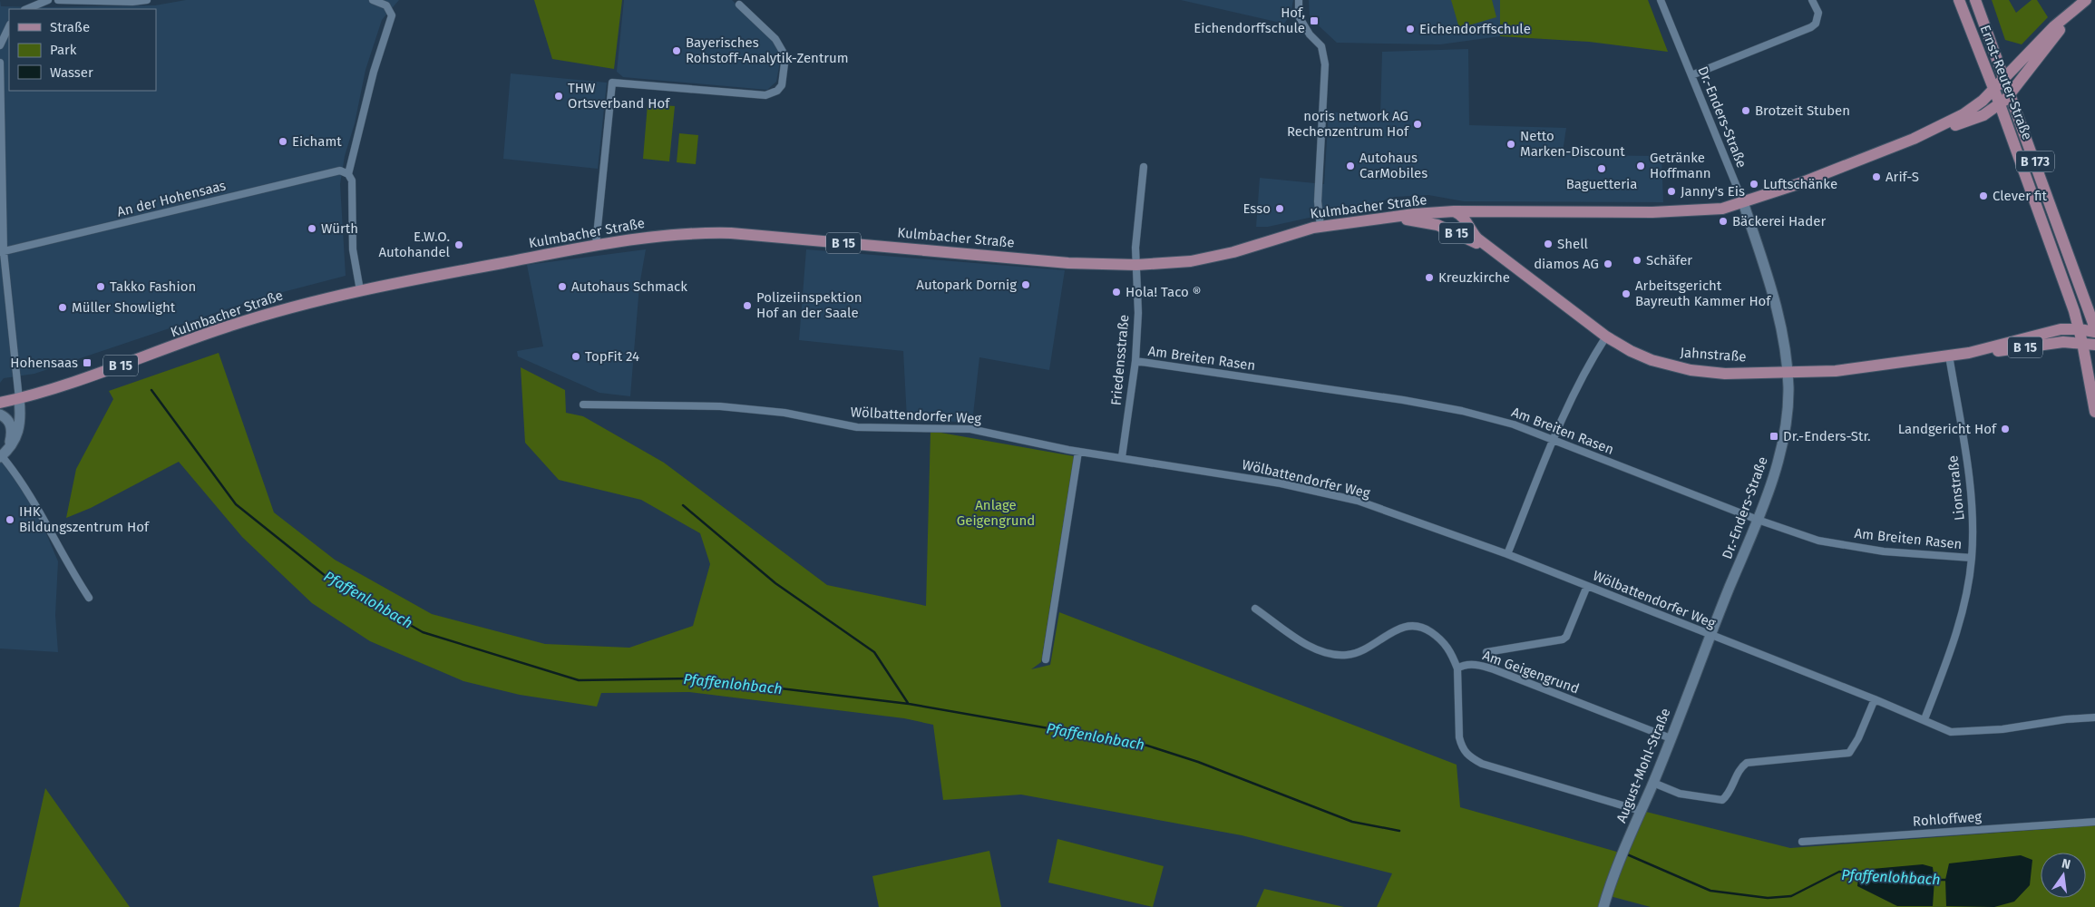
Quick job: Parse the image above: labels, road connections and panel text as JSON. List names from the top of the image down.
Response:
{
  "streets": {
    "main road": [
      "Ernst-Reuter-Straße",
      "Dr.-Enders-Straße",
      "B 173",
      "Kulmbacher Straße",
      "B 15",
      "Jahnstraße",
      "August-Mohl-Straße"
    ],
    "street": [
      "An der Hohensaas",
      "Am Breiten Rasen",
      "Friedensstraße",
      "Wölbattendorfer Weg",
      "Lionstraße",
      "Am Geigengrund",
      "Rohloffweg"
    ]
  },
  "crossings": [
    ["Ernst-Reuter-Straße", "Kulmbacher Straße"],
    ["Ernst-Reuter-Straße", "B 15"],
    ["Ernst-Reuter-Straße", "Jahnstraße"],
    ["Dr.-Enders-Straße", "Kulmbacher Straße"],
    ["Dr.-Enders-Straße", "Jahnstraße"],
    ["Dr.-Enders-Straße", "Am Breiten Rasen"],
    ["Dr.-Enders-Straße", "Wölbattendorfer Weg"],
    ["Dr.-Enders-Straße", "August-Mohl-Straße"],
    ["Kulmbacher Straße", "B 15"],
    ["Kulmbacher Straße", "Jahnstraße"],
    ["Kulmbacher Straße", "Friedensstraße"],
    ["B 15", "Jahnstraße"],
    ["Jahnstraße", "Lionstraße"],
    ["Am Breiten Rasen", "Friedensstraße"],
    ["Am Breiten Rasen", "Lionstraße"],
    ["Friedensstraße", "Wölbattendorfer Weg"],
    ["Wölbattendorfer Weg", "Lionstraße"],
    ["Wölbattendorfer Weg", "Am Geigengrund"],
    ["Wölbattendorfer Weg", "August-Mohl-Straße"],
    ["Am Geigengrund", "August-Mohl-Straße"]
  ],
  "water": ["Pfaffenlohbach"],
  "parks": ["Anlage Geigengrund"],
  "places": {
    "transit": ["Hof, Eichendorffschule", "Hohensaas", "Dr.-Enders-Str."],
    "other": [
      "Eichendorffschule",
      "Bayerisches Rohstoff-Analytik-Zentrum",
      "THW Ortsverband Hof",
      "Brotzeit Stuben",
      "noris network AG Rechenzentrum Hof",
      "Eichamt",
      "Netto Marken-Discount",
      "Autohaus CarMobiles",
      "Getränke Hoffmann",
      "Baguetteria",
      "Arif-S",
      "Luftschänke",
      "Janny's Eis",
      "Clever fit",
      "Esso",
      "Bäckerei Hader",
      "Würth",
      "Shell",
      "E.W.O. Autohandel",
      "Schäfer",
      "diamos AG",
      "Kreuzkirche",
      "Autopark Dornig",
      "Takko Fashion",
      "Autohaus Schmack",
      "Hola! Taco ®",
      "Arbeitsgericht Bayreuth Kammer Hof",
      "Polizeiinspektion Hof an der Saale",
      "Müller Showlight",
      "TopFit 24",
      "Landgericht Hof",
      "IHK Bildungszentrum Hof"
    ]
  },
  "legend": ["Straße", "Park", "Wasser"],
  "north": "top"
}
